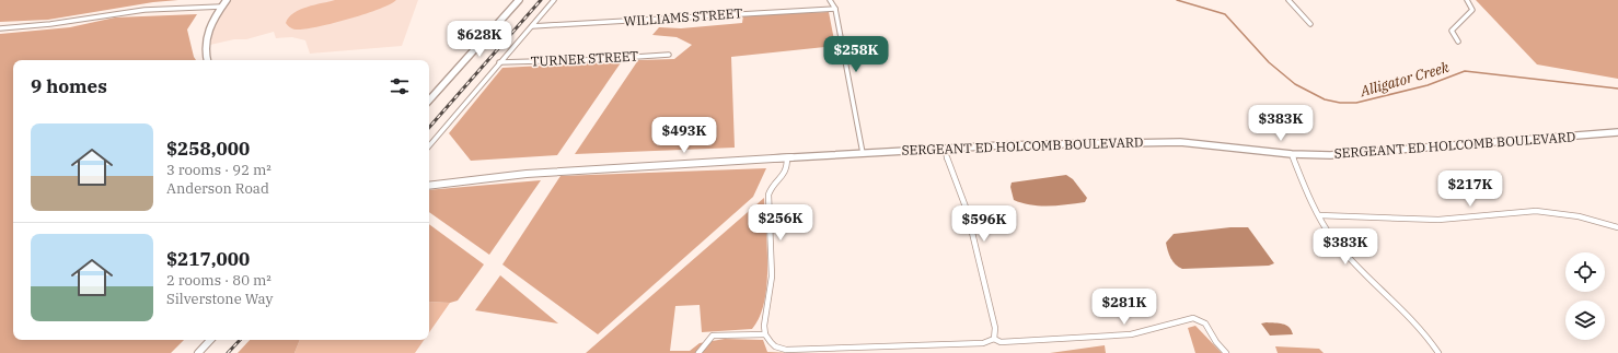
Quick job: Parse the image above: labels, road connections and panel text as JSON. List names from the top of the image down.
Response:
{
  "streets": {
    "street": ["WILLIAMS STREET", "TURNER STREET", "SERGEANT ED HOLCOMB BOULEVARD"]
  },
  "water": ["Alligator Creek"],
  "page": {
    "price": [
      "$628K",
      "$258K",
      "$383K",
      "$493K",
      "$217K",
      "$256K",
      "$596K",
      "$383K",
      "$281K"
    ],
    "heading": "9 homes",
    "list": [
      {
        "name": "$258,000",
        "note": "3 rooms · 92 m² · Anderson Road"
      },
      {
        "name": "$217,000",
        "note": "2 rooms · 80 m² · Silverstone Way"
      }
    ]
  }
}
